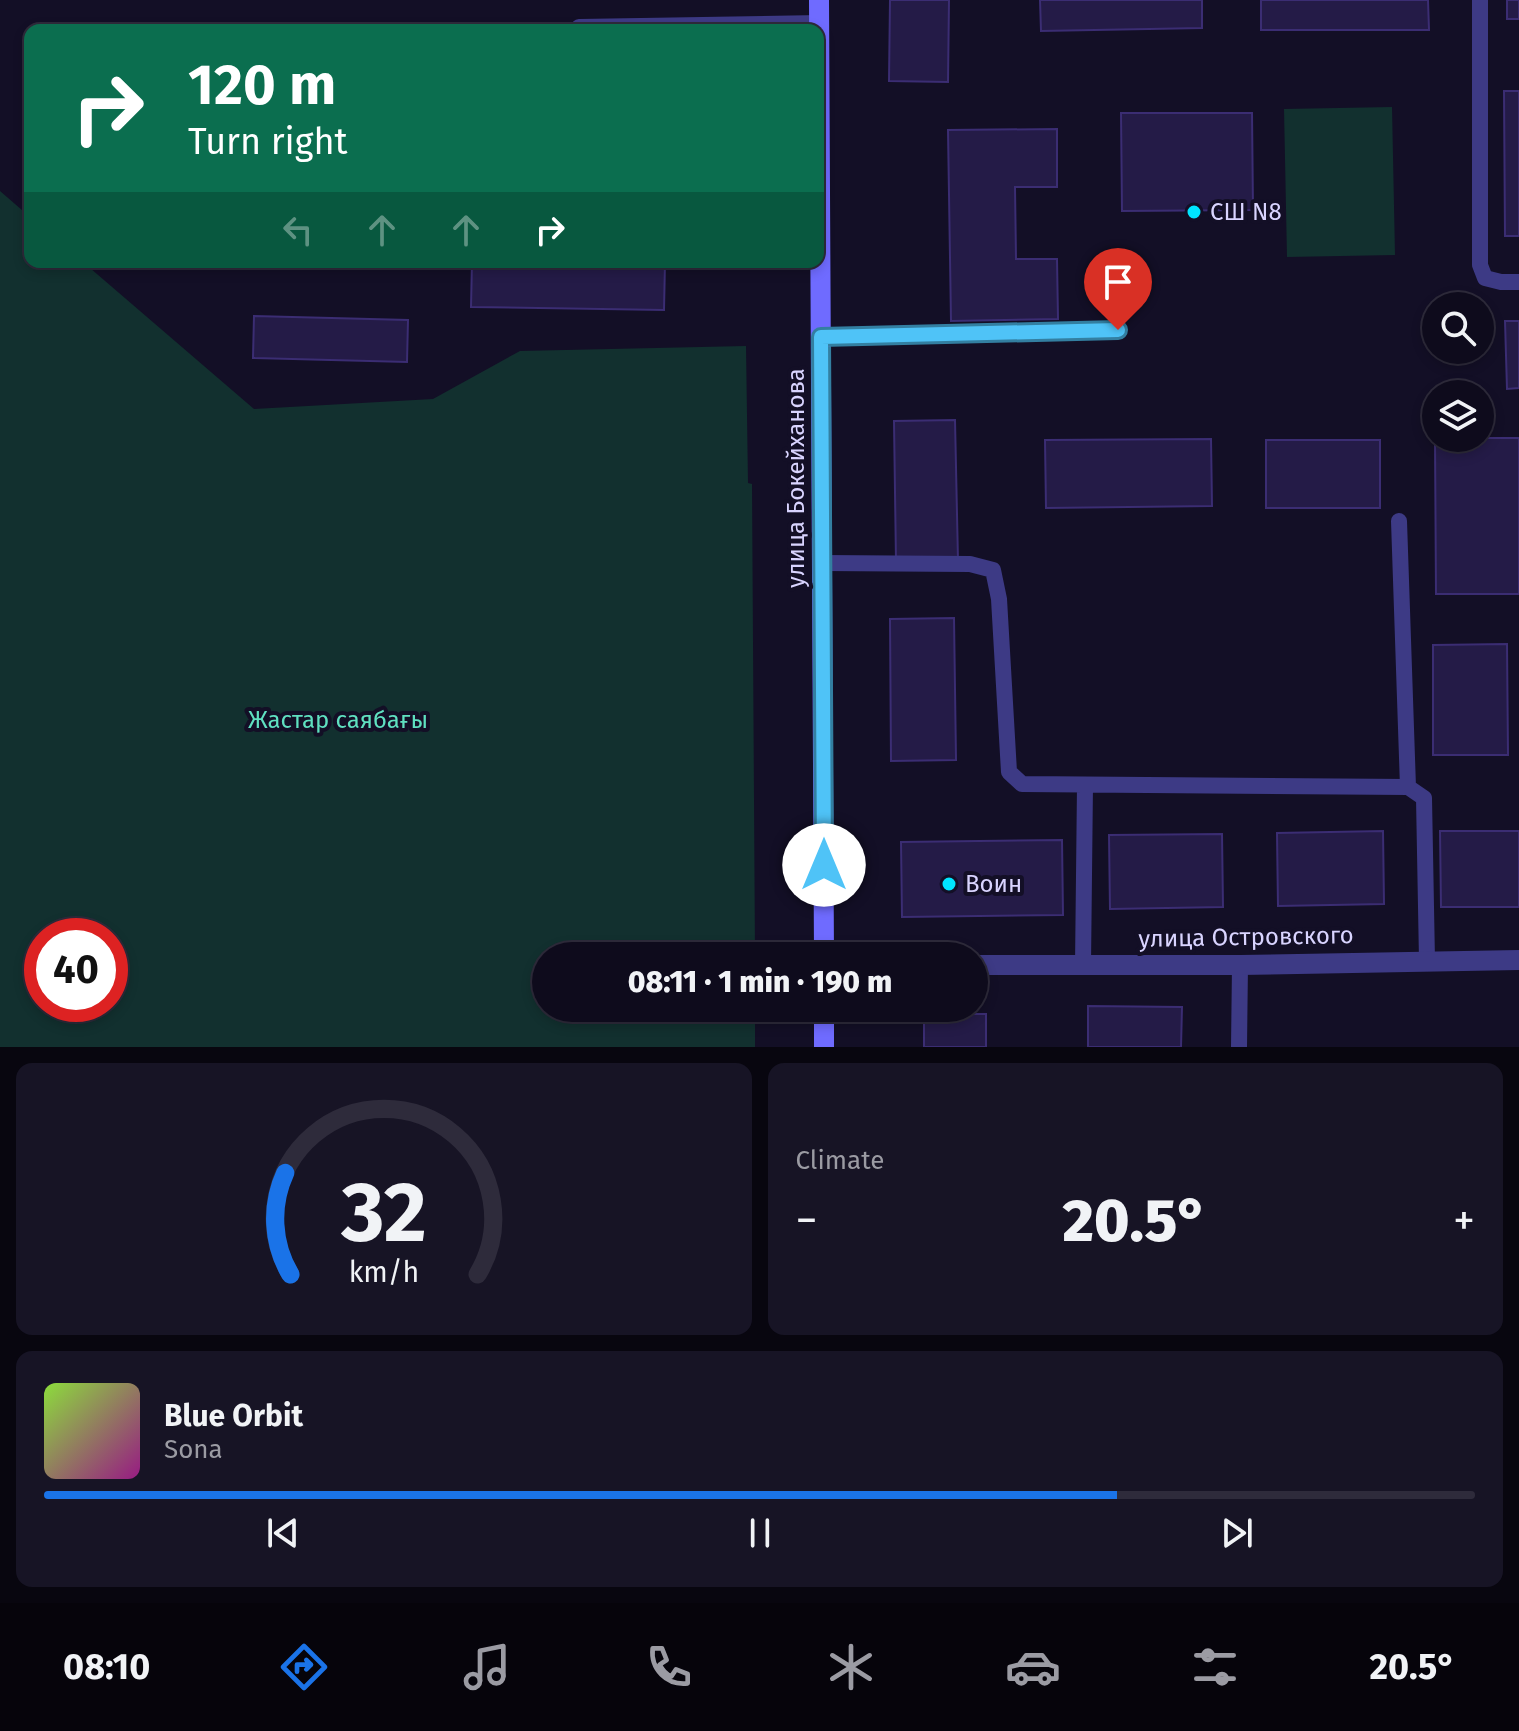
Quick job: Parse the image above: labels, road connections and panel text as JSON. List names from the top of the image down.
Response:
{
  "streets": {
    "street": ["улица Бокейханова", "улица Островского"]
  },
  "parks": ["Жастар саябағы"],
  "places": ["СШ N8", "Воин"],
  "page": {
    "turn": ["120 m", "Turn right"],
    "limit": "40",
    "trip": "08:11 · 1 min · 190 m",
    "tile": "Climate",
    "heat": ["−", "20.5°", "+"],
    "song": ["Blue Orbit", "Sona"],
    "tabs": ["08:10", "20.5°"],
    "gauge": ["32", "km/h"]
  }
}
